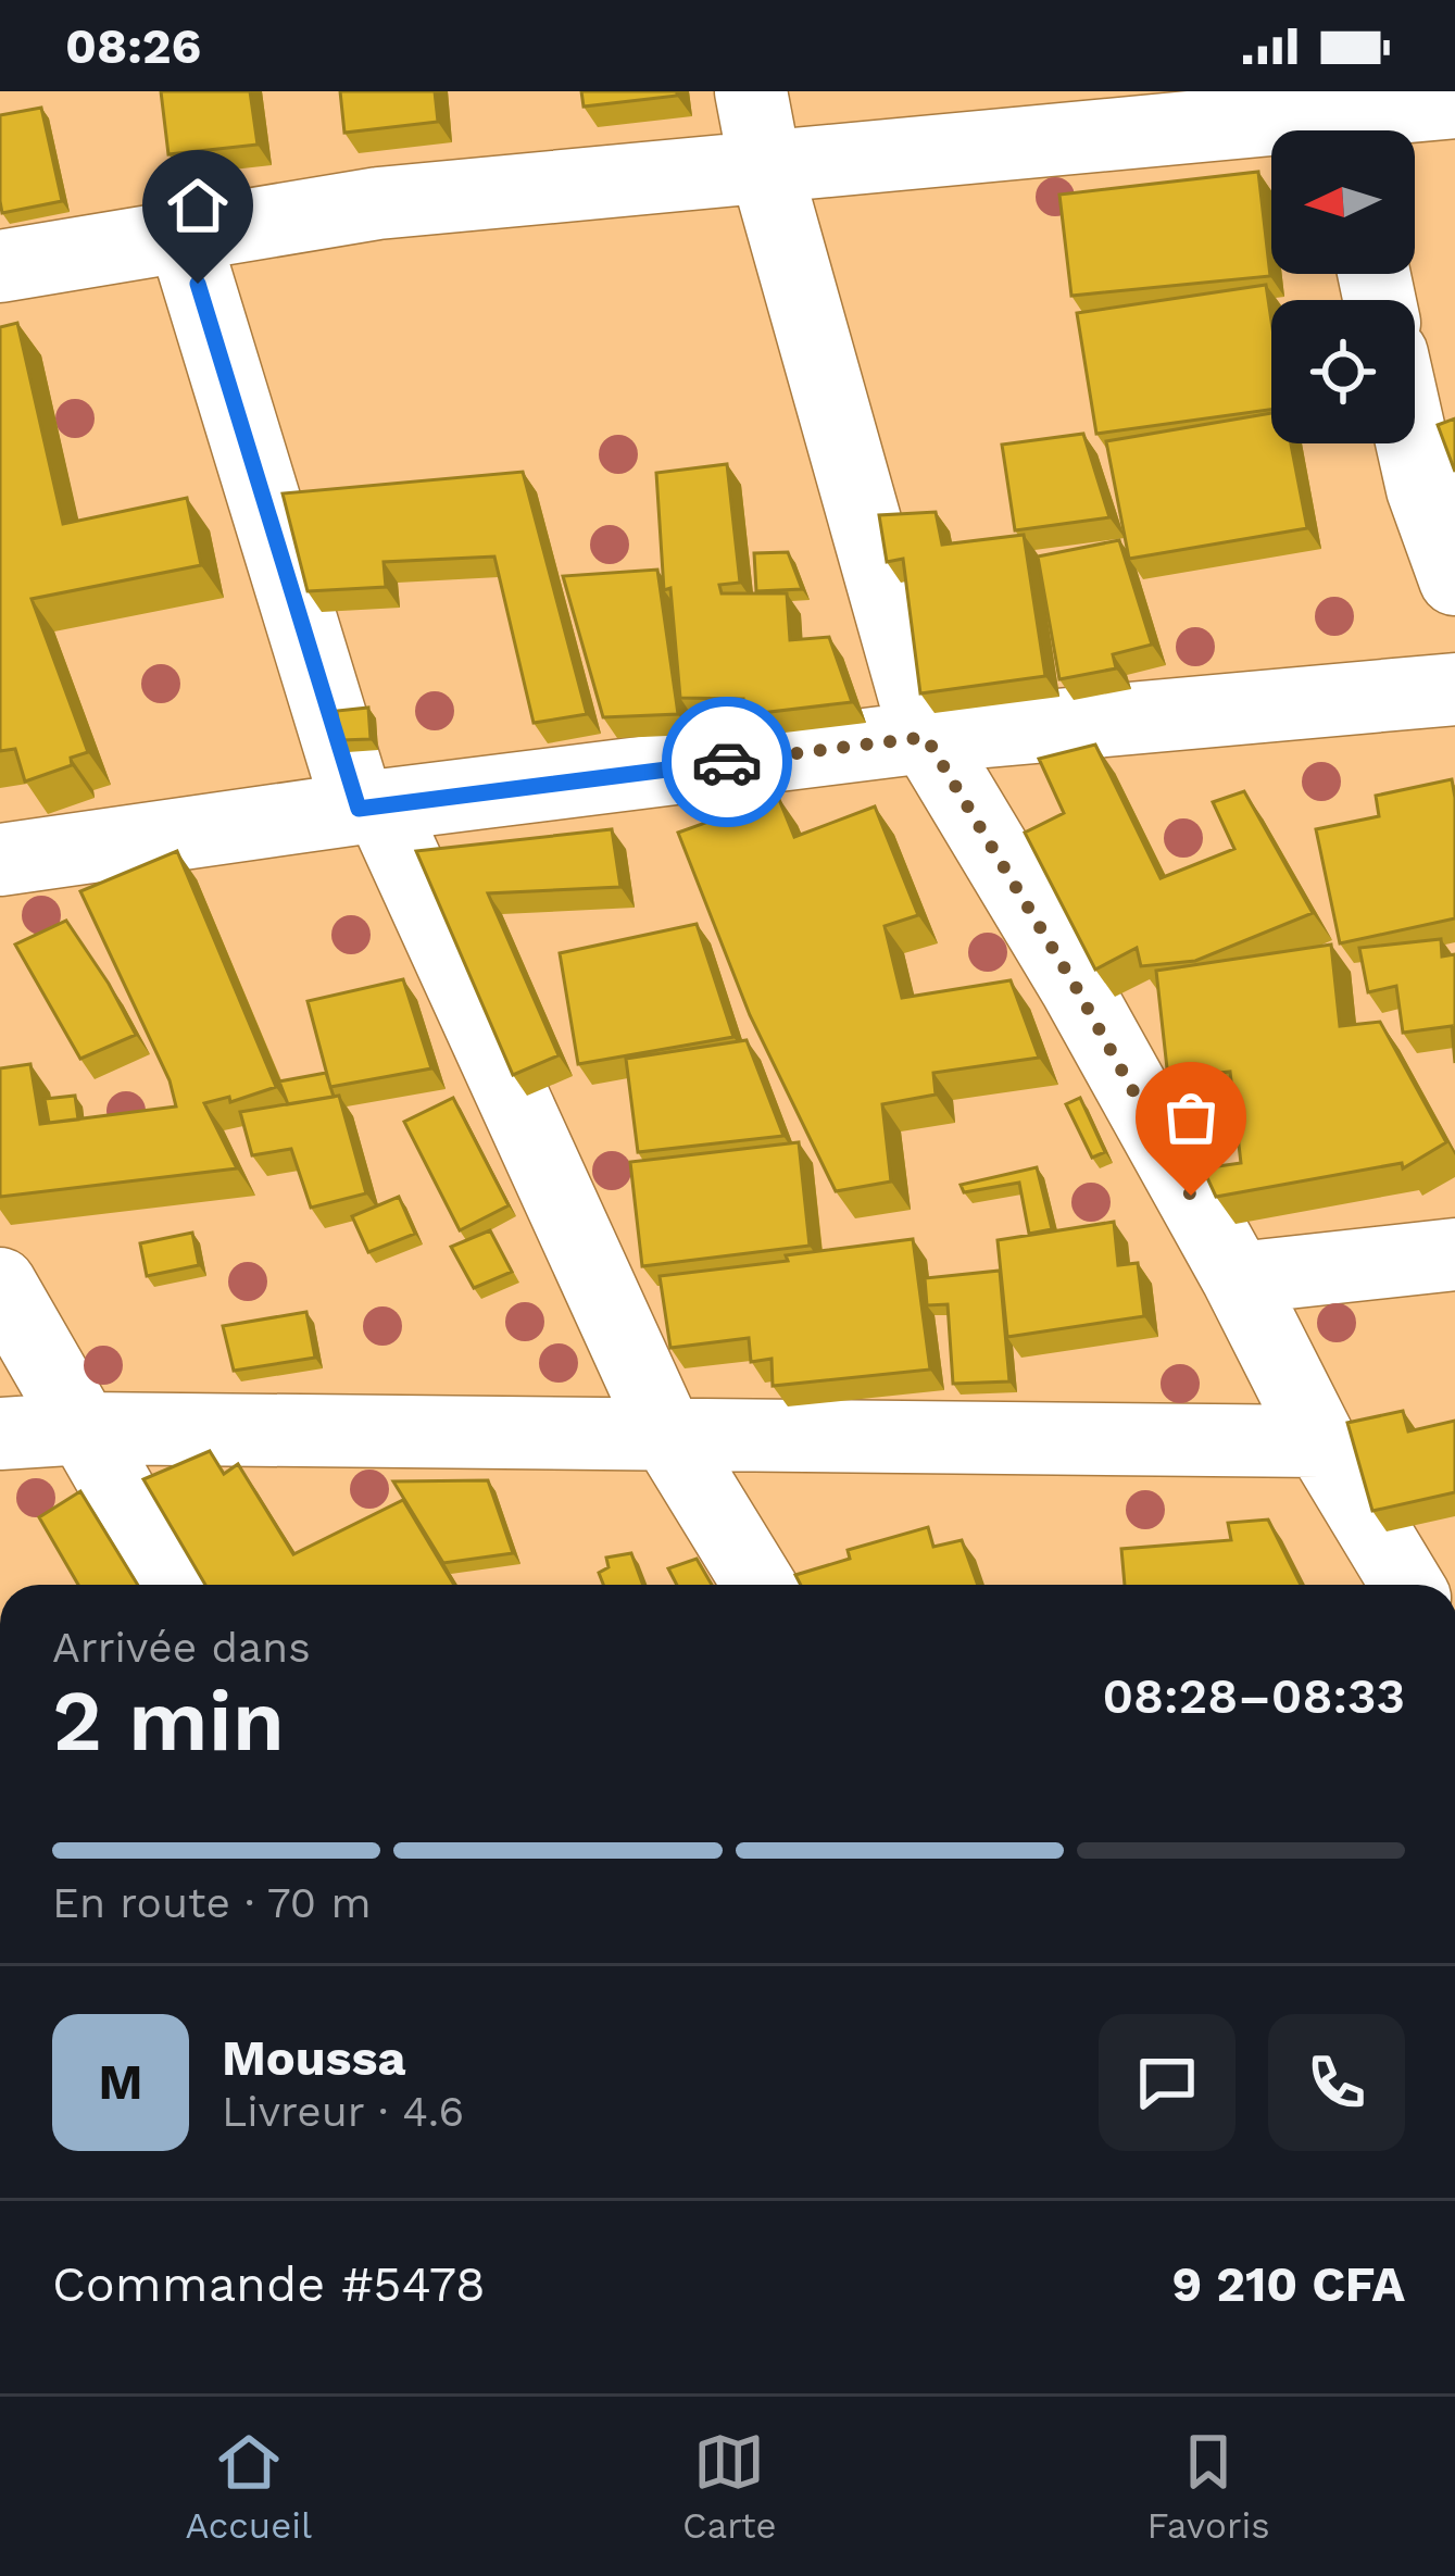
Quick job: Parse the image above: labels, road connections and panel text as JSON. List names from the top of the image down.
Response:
{
  "north": "left",
  "page": {
    "status": "08:26",
    "heading": ["2 min", "Arrivée dans", "08:28–08:33"],
    "panel": [
      "Moussa",
      "Livreur · 4.6",
      "Commande #5478",
      "9 210 CFA"
    ],
    "bar": "En route · 70 m",
    "round": "M",
    "tabs": ["Accueil", "Carte", "Favoris"]
  }
}
